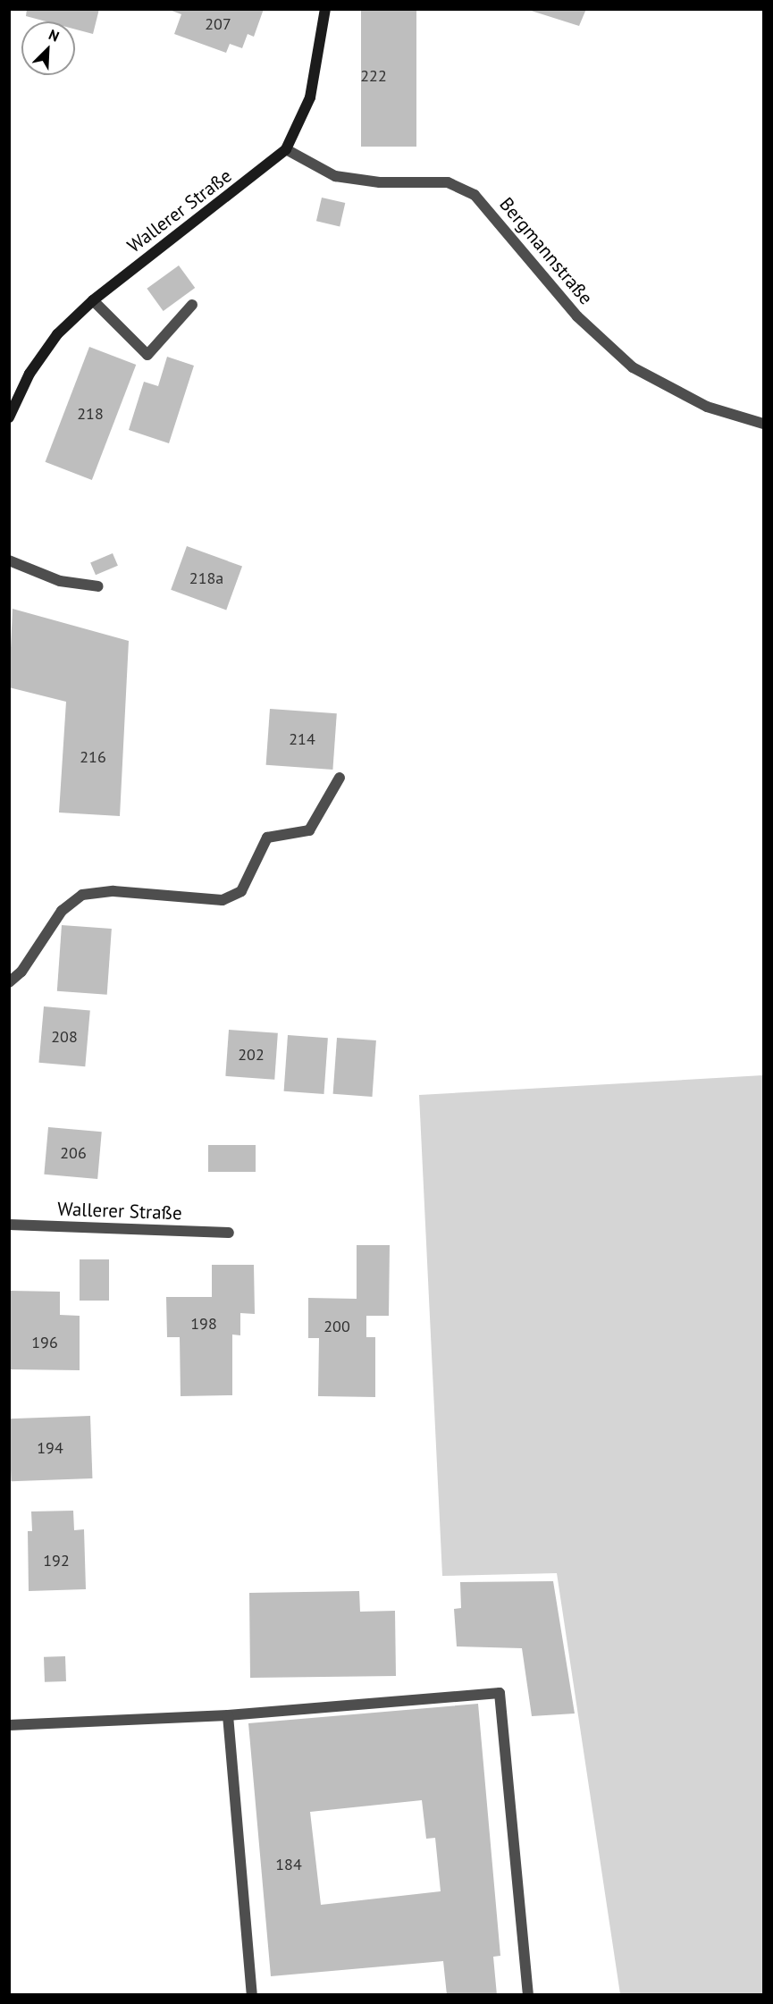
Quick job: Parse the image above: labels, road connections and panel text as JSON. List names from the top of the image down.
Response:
{
  "streets": {
    "street": ["Wallerer Straße", "Bergmannstraße"]
  },
  "crossings": [
    ["Wallerer Straße", "Bergmannstraße"]
  ],
  "house_numbers": [
    "207",
    "222",
    "218",
    "218a",
    "214",
    "216",
    "208",
    "202",
    "206",
    "198",
    "200",
    "196",
    "194",
    "192",
    "184"
  ],
  "north": "top right"
}
